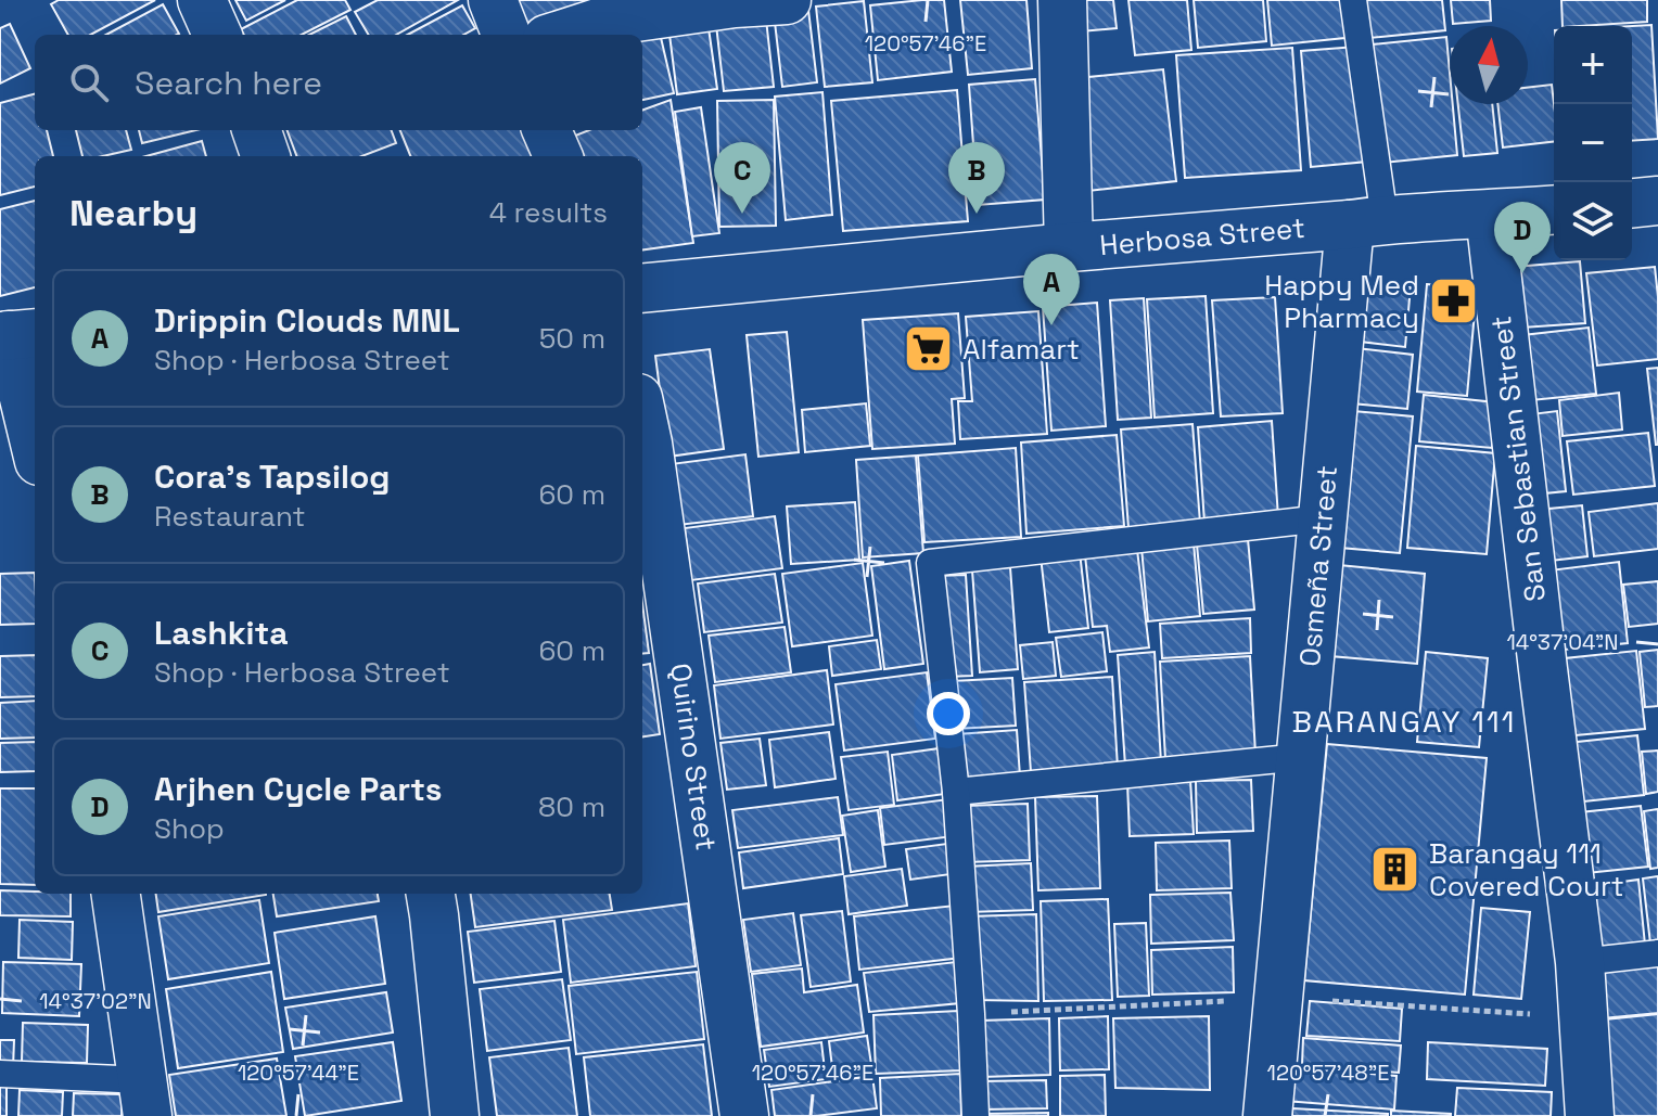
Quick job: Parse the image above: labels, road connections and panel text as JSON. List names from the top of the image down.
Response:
{
  "streets": {
    "street": [
      "Herbosa Street",
      "San Sebastian Street",
      "Osmeña Street",
      "Quirino Street"
    ]
  },
  "crossings": [
    ["Herbosa Street", "San Sebastian Street"],
    ["Herbosa Street", "Osmeña Street"]
  ],
  "districts": ["BARANGAY 111"],
  "places": {
    "pharmacy": ["Happy Med Pharmacy"],
    "supermarket": ["Alfamart"],
    "building": ["Barangay 111 Covered Court"]
  },
  "north": "top",
  "page": {
    "map_buttons": ["+", "−"],
    "search": "Search here",
    "pins": [
      "B",
      "C",
      "D",
      "A"
    ],
    "heading": ["Nearby", "4 results"],
    "list": [
      {
        "mark": "A",
        "name": "Drippin Clouds MNL",
        "note": "Shop · Herbosa Street",
        "value": "50 m"
      },
      {
        "mark": "B",
        "name": "Cora's Tapsilog",
        "note": "Restaurant",
        "value": "60 m"
      },
      {
        "mark": "C",
        "name": "Lashkita",
        "note": "Shop · Herbosa Street",
        "value": "60 m"
      },
      {
        "mark": "D",
        "name": "Arjhen Cycle Parts",
        "note": "Shop",
        "value": "80 m"
      }
    ]
  },
  "coordinates": [
    "120°57'46\"E",
    "14°37'04\"N",
    "14°37'02\"N",
    "120°57'44\"E",
    "120°57'48\"E"
  ]
}
